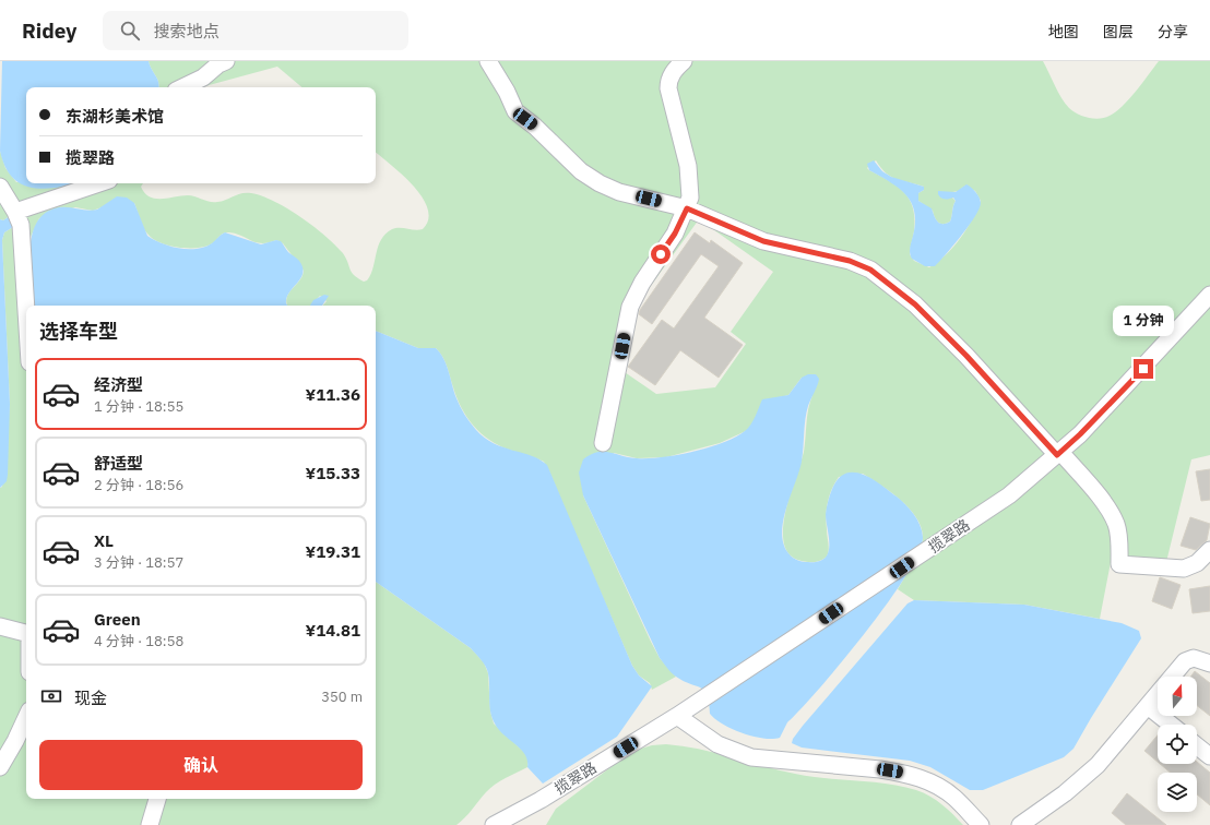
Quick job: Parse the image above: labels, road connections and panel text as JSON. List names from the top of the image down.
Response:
{
  "streets": {
    "street": ["揽翠路"]
  },
  "north": "top",
  "page": {
    "header": "Ridey",
    "search": "搜索地点",
    "nav": ["地图", "图层", "分享"],
    "banner": ["东湖杉美术馆", "揽翠路"],
    "bubble": "1 分钟",
    "heading": "选择车型",
    "list": [
      {
        "name": "经济型",
        "note": "1 分钟 · 18:55",
        "value": "¥11.36"
      },
      {
        "name": "舒适型",
        "note": "2 分钟 · 18:56",
        "value": "¥15.33"
      },
      {
        "name": "XL",
        "note": "3 分钟 · 18:57",
        "value": "¥19.31"
      },
      {
        "name": "Green",
        "note": "4 分钟 · 18:58",
        "value": "¥14.81"
      }
    ],
    "pay": ["现金", "350 m"],
    "buttons": "确认"
  }
}
